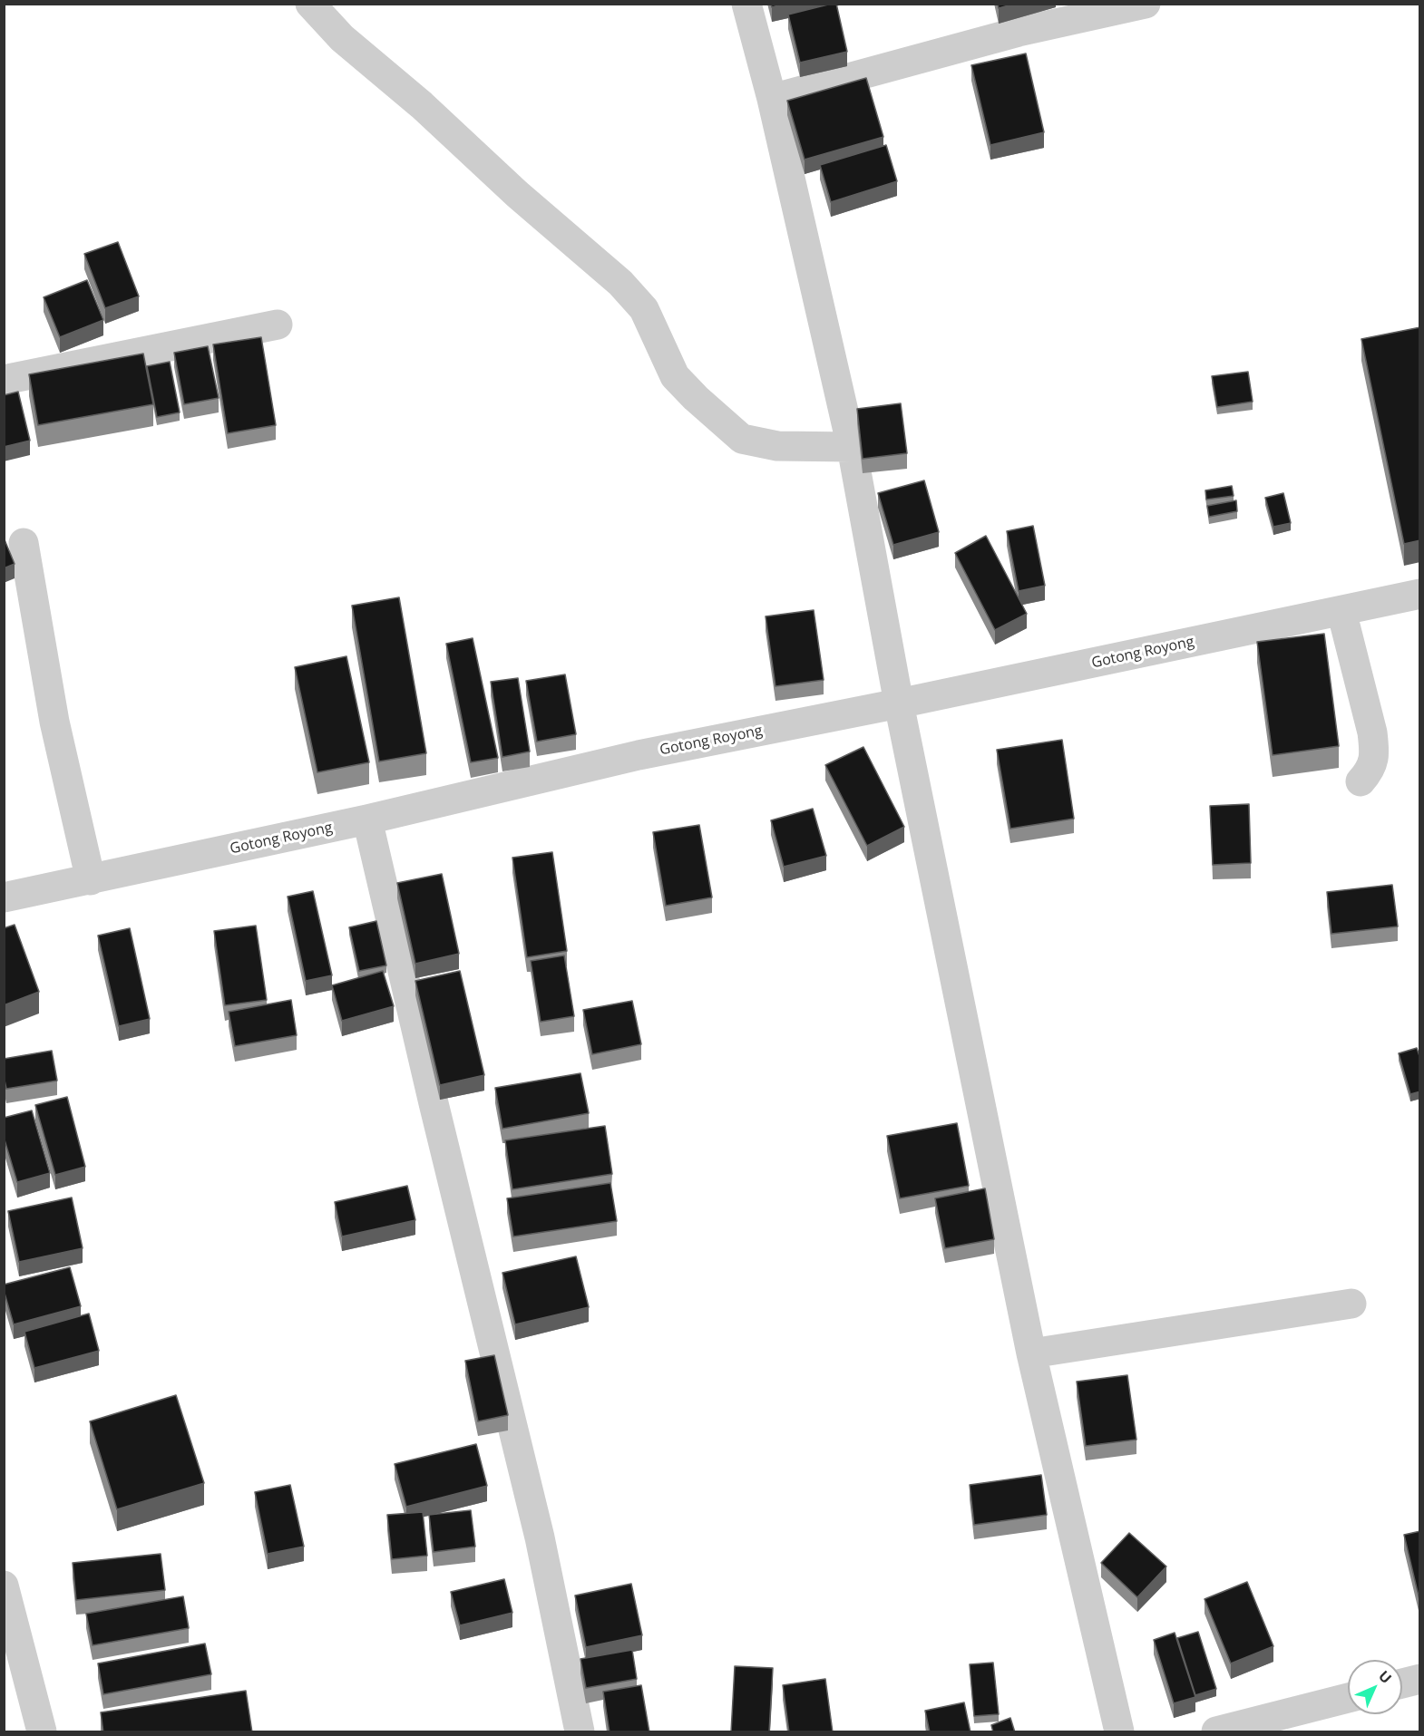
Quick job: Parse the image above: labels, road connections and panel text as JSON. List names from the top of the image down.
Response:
{
  "streets": {
    "street": ["Gotong Royong"]
  },
  "north": "top right"
}
